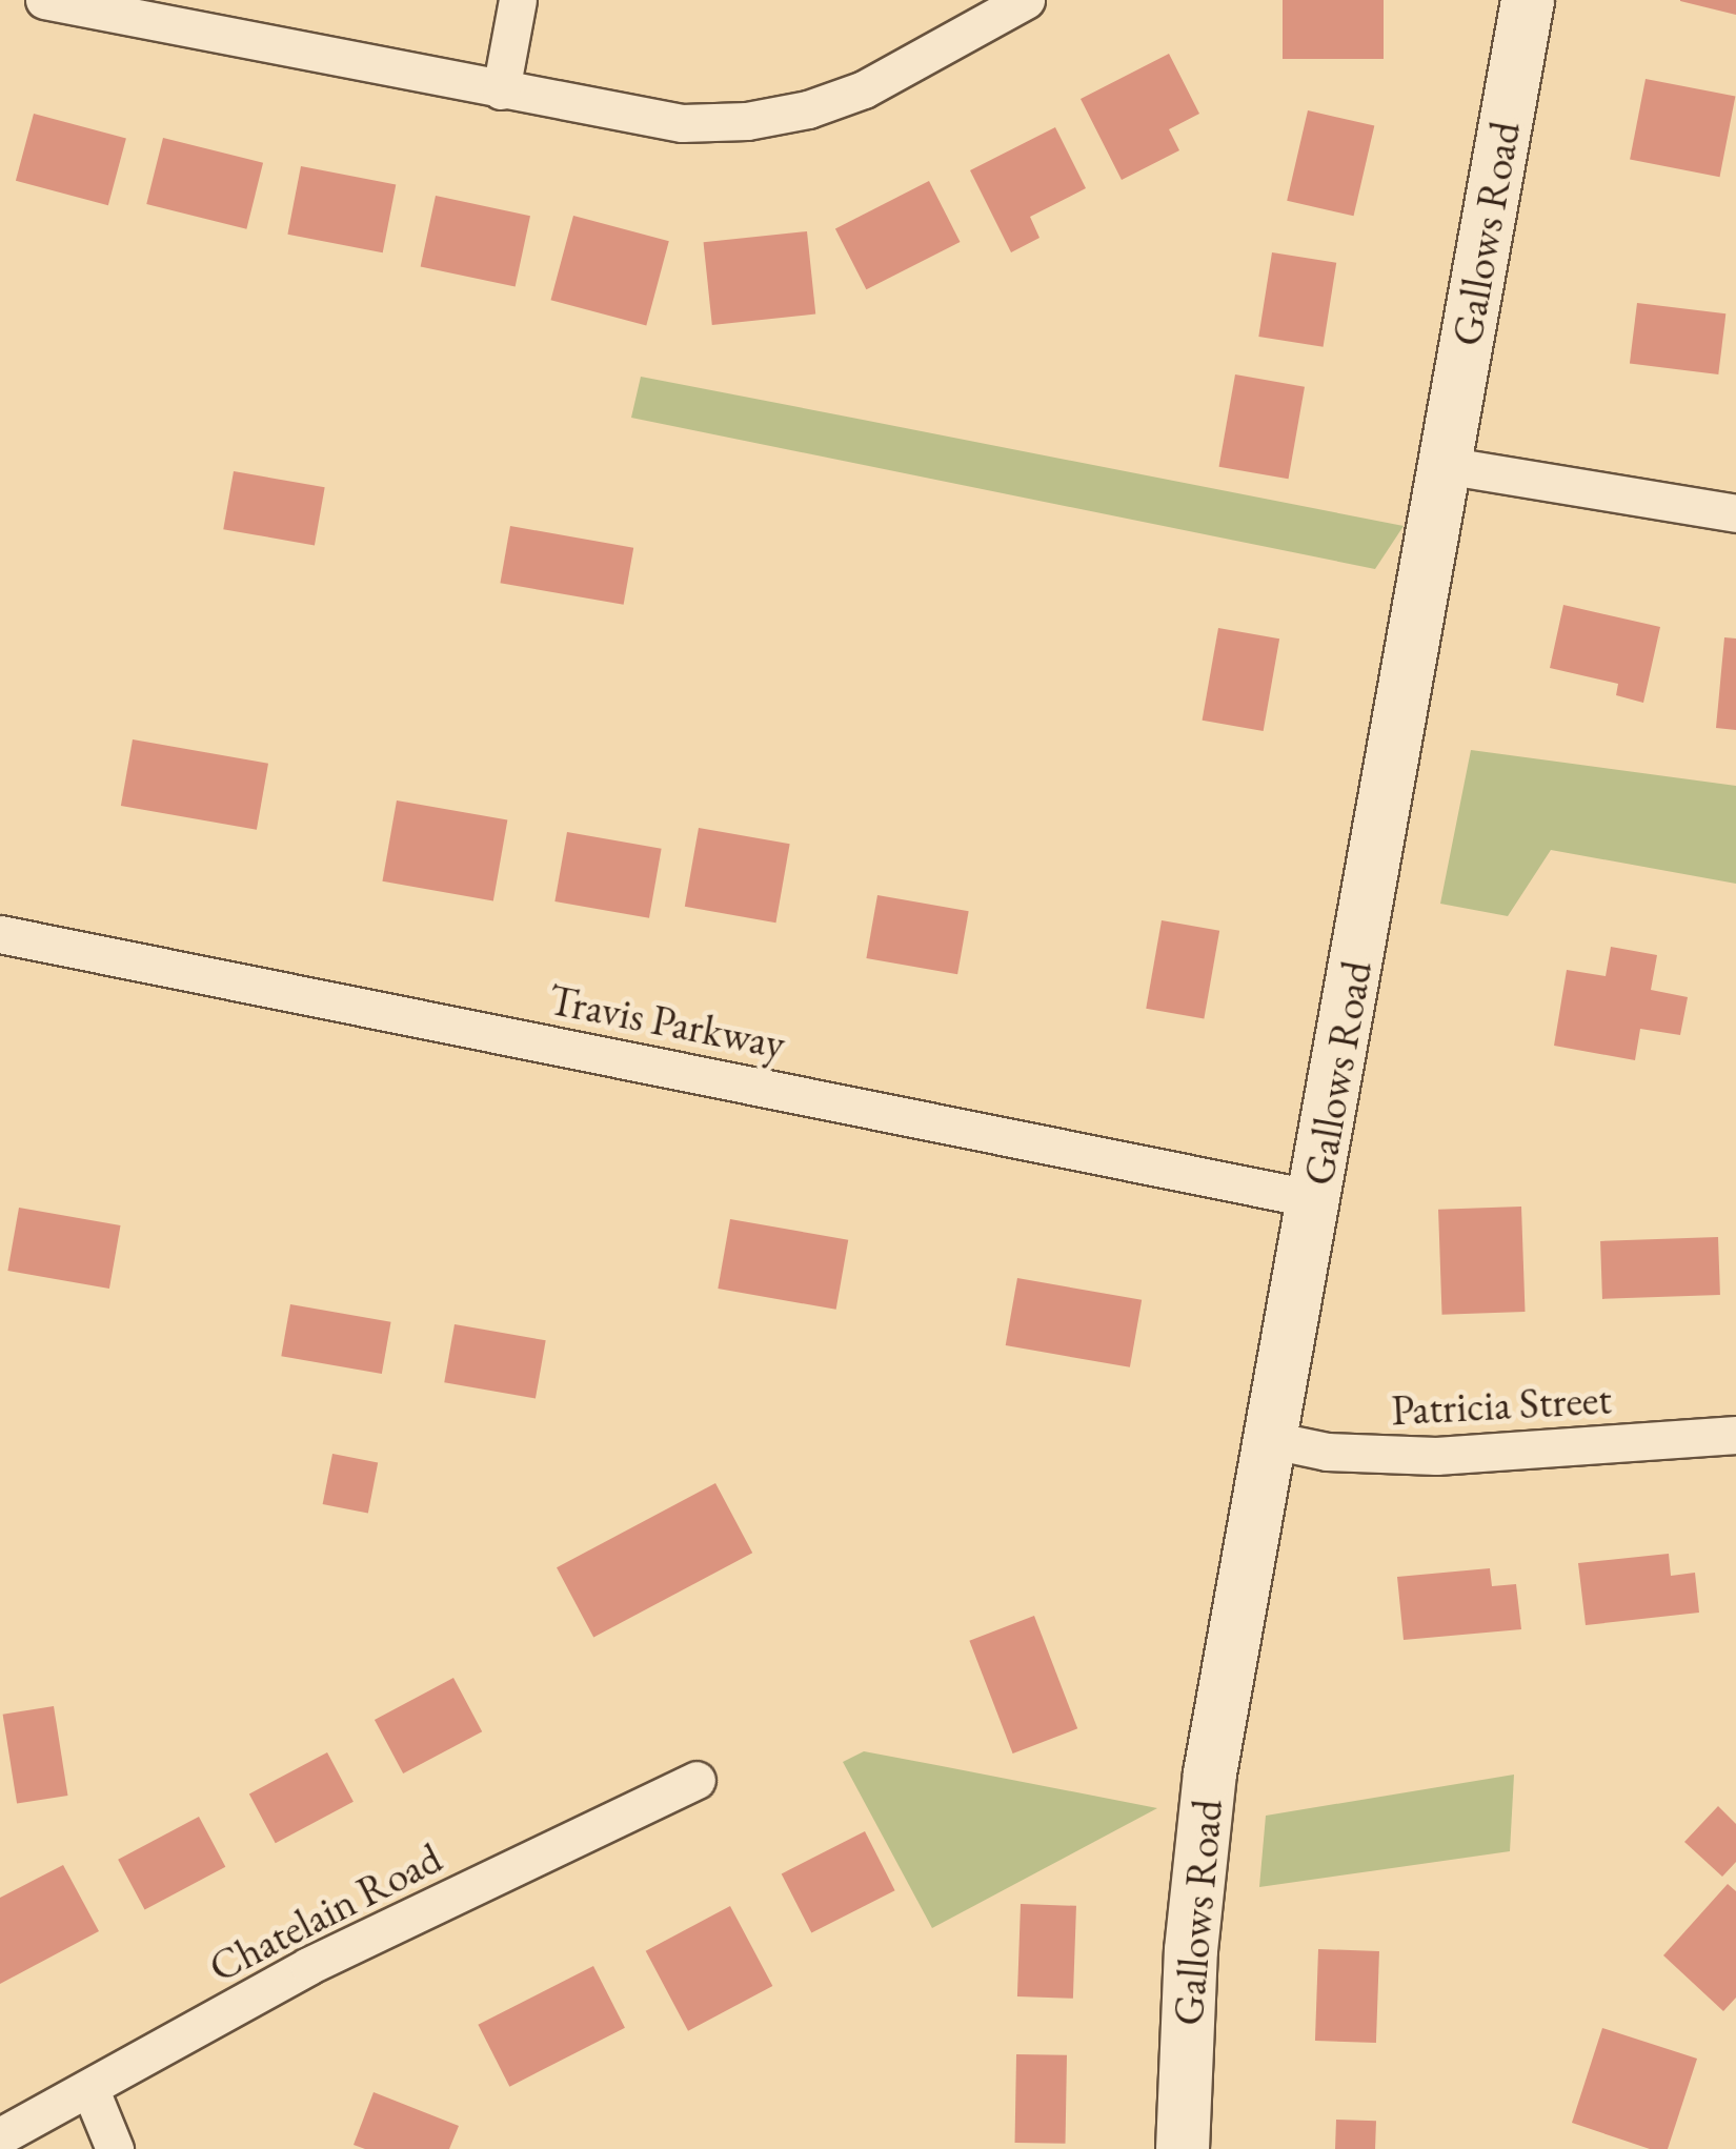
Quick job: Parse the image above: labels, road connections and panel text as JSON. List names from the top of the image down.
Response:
{
  "streets": {
    "main road": ["Gallows Road"],
    "street": ["Travis Parkway", "Patricia Street", "Chatelain Road"]
  },
  "crossings": [
    ["Gallows Road", "Travis Parkway"],
    ["Gallows Road", "Patricia Street"]
  ]
}
